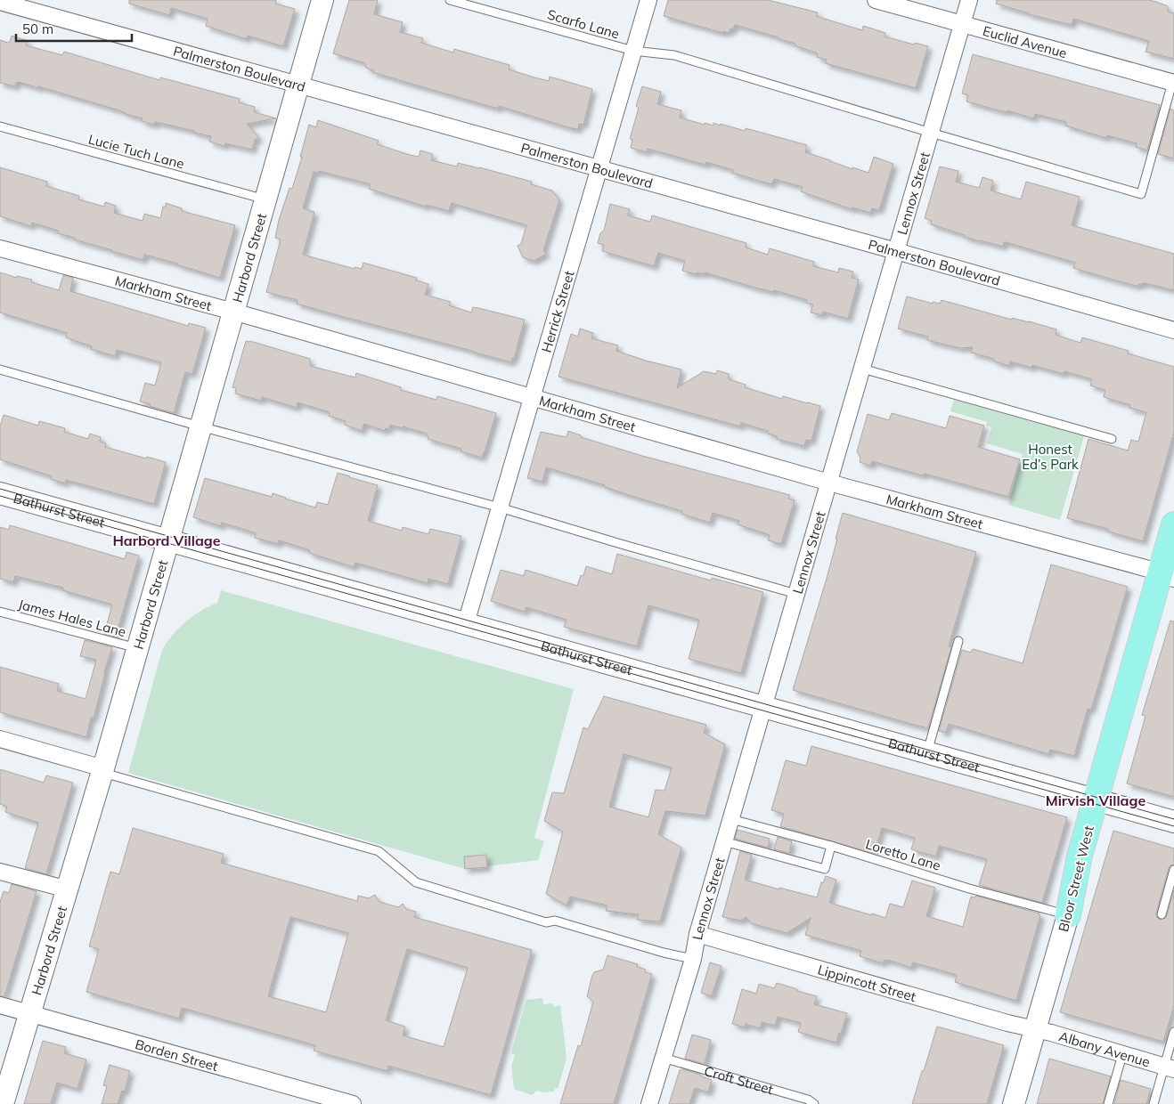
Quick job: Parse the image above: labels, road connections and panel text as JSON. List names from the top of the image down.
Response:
{
  "streets": {
    "main road": ["Harbord Street", "Bathurst Street", "Bloor Street West"],
    "street": [
      "Euclid Avenue",
      "Palmerston Boulevard",
      "Lennox Street",
      "Markham Street",
      "Herrick Street",
      "Lippincott Street",
      "Albany Avenue",
      "Borden Street"
    ],
    "lane": [
      "Scarfo Lane",
      "Lucie Tuch Lane",
      "James Hales Lane",
      "Loretto Lane",
      "Croft Street"
    ]
  },
  "crossings": [
    ["Scarfo Lane", "Euclid Avenue"],
    ["Scarfo Lane", "Lennox Street"],
    ["Scarfo Lane", "Herrick Street"],
    ["Euclid Avenue", "Lennox Street"],
    ["Palmerston Boulevard", "Lennox Street"],
    ["Palmerston Boulevard", "Harbord Street"],
    ["Palmerston Boulevard", "Herrick Street"],
    ["Lucie Tuch Lane", "Harbord Street"],
    ["Lennox Street", "Markham Street"],
    ["Lennox Street", "Bathurst Street"],
    ["Lennox Street", "Loretto Lane"],
    ["Lennox Street", "Lippincott Street"],
    ["Lennox Street", "Croft Street"],
    ["Harbord Street", "Markham Street"],
    ["Harbord Street", "Bathurst Street"],
    ["Harbord Street", "James Hales Lane"],
    ["Harbord Street", "Borden Street"],
    ["Markham Street", "Herrick Street"],
    ["Markham Street", "Bloor Street West"],
    ["Herrick Street", "Bathurst Street"],
    ["Bathurst Street", "Bloor Street West"],
    ["Loretto Lane", "Bloor Street West"],
    ["Bloor Street West", "Lippincott Street"],
    ["Bloor Street West", "Albany Avenue"],
    ["Lippincott Street", "Albany Avenue"]
  ],
  "districts": ["Harbord Village", "Mirvish Village"],
  "parks": ["Honest Ed’s Park"],
  "scale_bar": "50 m"
}
